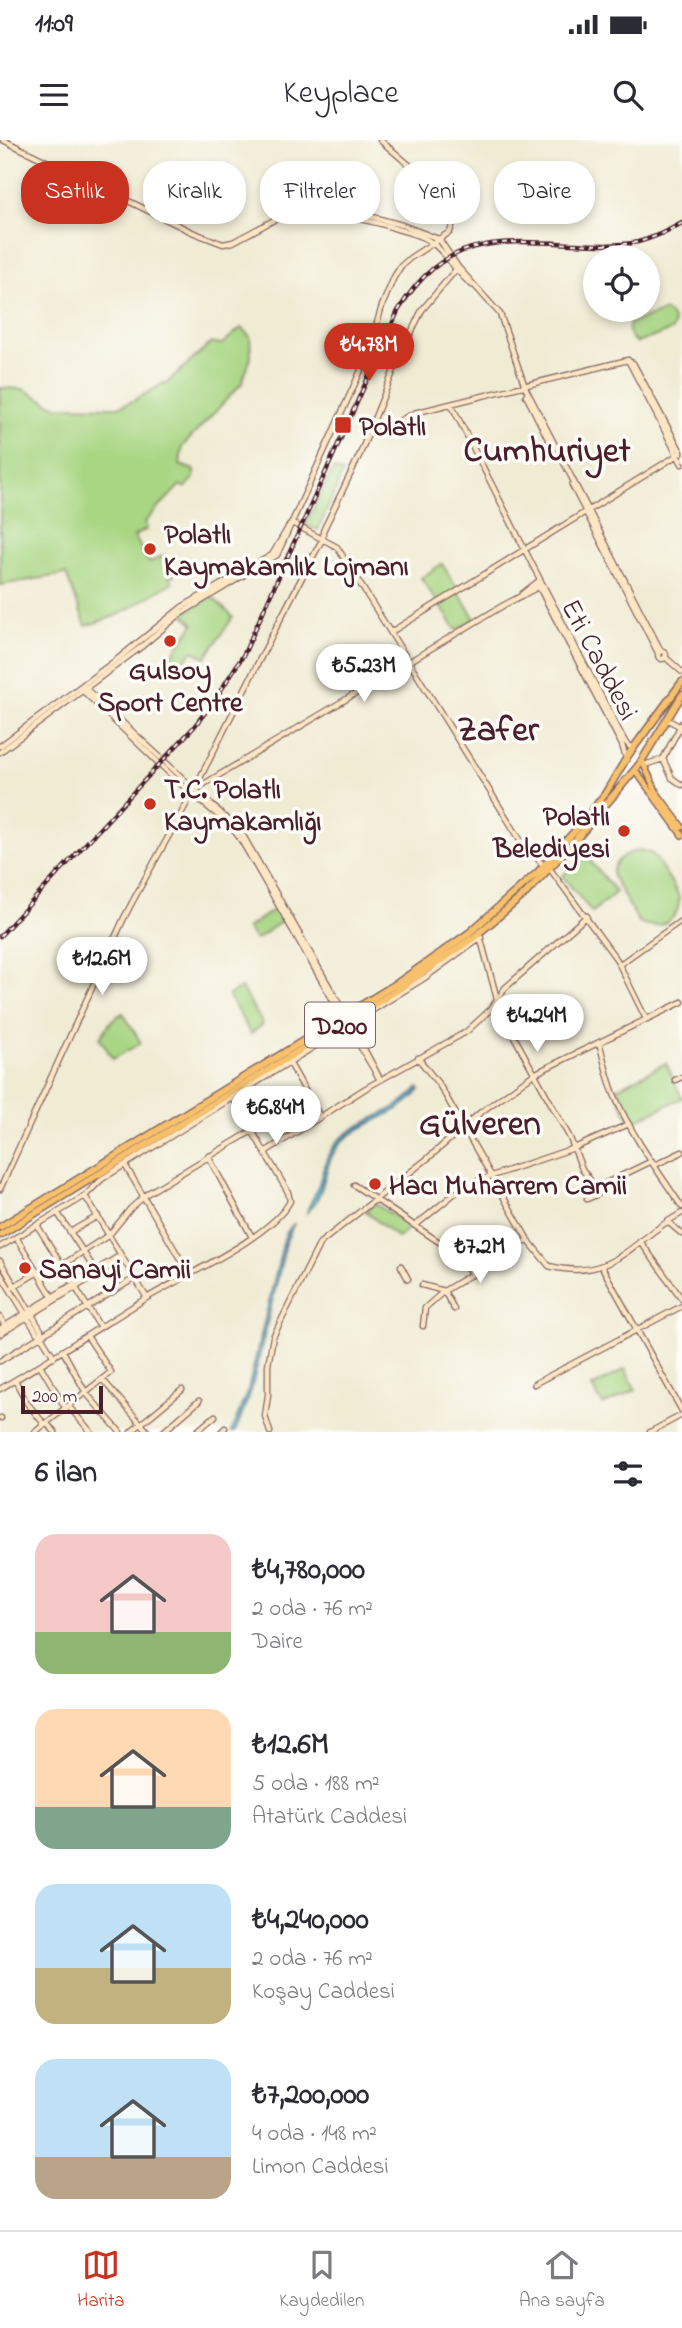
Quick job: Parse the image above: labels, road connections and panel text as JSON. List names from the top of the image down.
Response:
{
  "streets": {
    "highway": ["D200"],
    "street": ["Eti Caddesi"]
  },
  "crossings": [
    ["Eti Caddesi", "D200"]
  ],
  "districts": ["Cumhuriyet", "Zafer", "Gülveren"],
  "places": {
    "transit": ["Polatlı"],
    "other": [
      "Polatlı Kaymakamlık Lojmanı",
      "Gulsoy Sport Centre",
      "T.C. Polatlı Kaymakamlığı",
      "Polatlı Belediyesi",
      "Hacı Muharrem Camii",
      "Sanayi Camii"
    ]
  },
  "scale_bar": "200 m",
  "page": {
    "status": "11:09",
    "header": "Keyplace",
    "chip": [
      "Satılık",
      "Kiralık",
      "Filtreler",
      "Yeni",
      "Daire"
    ],
    "price": [
      "₺4.78M",
      "₺5.23M",
      "₺12.6M",
      "₺4.24M",
      "₺6.84M",
      "₺7.2M"
    ],
    "scale": "200 m",
    "heading": "6 ilan",
    "list": [
      {
        "name": "₺4,780,000",
        "note": "2 oda · 76 m² · Daire"
      },
      {
        "name": "₺12.6M",
        "note": "5 oda · 188 m² · Atatürk Caddesi"
      },
      {
        "name": "₺4,240,000",
        "note": "2 oda · 76 m² · Koşay Caddesi"
      },
      {
        "name": "₺7,200,000",
        "note": "4 oda · 148 m² · Limon Caddesi"
      }
    ],
    "tabs": ["Harita", "Kaydedilen", "Ana sayfa"]
  }
}
